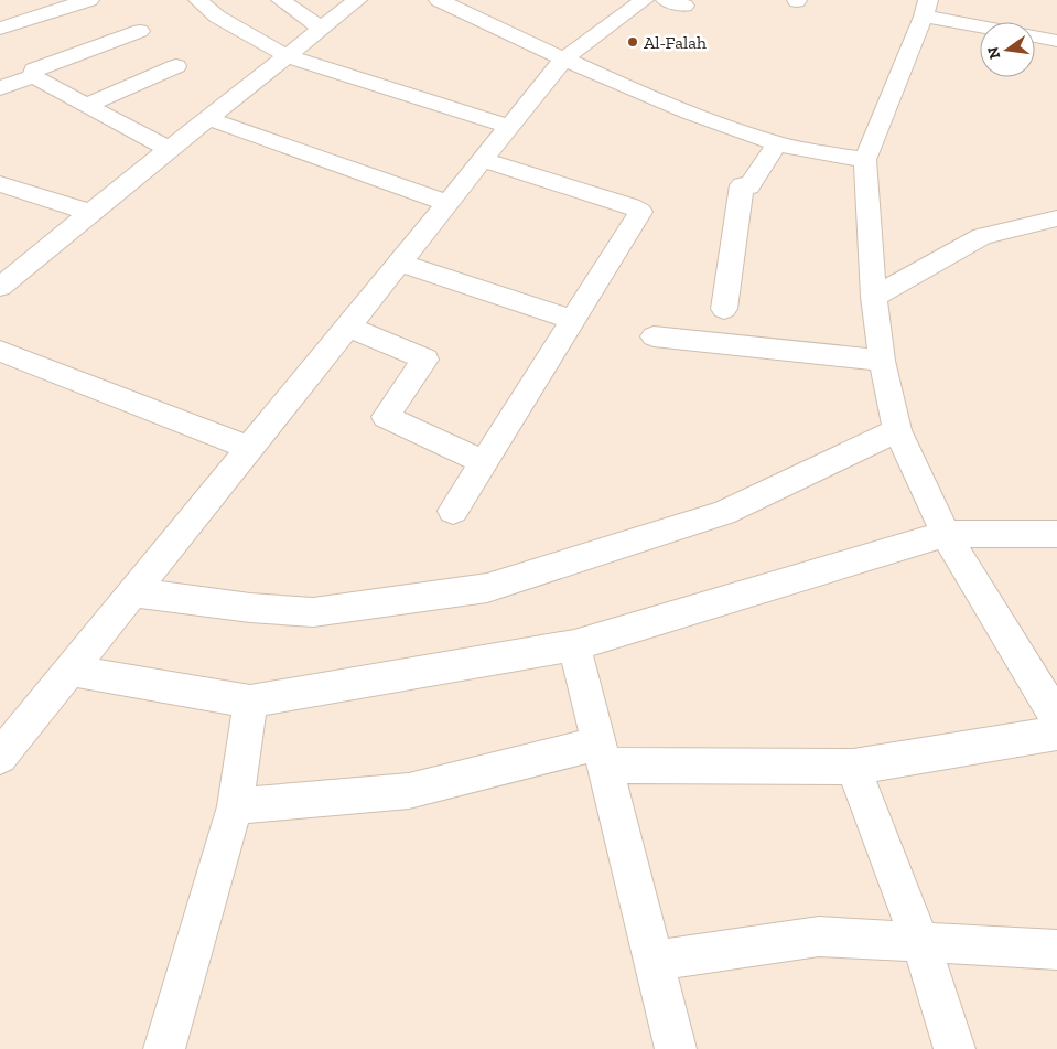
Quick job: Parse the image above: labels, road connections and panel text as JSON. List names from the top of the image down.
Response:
{
  "places": ["Al-Falah"],
  "north": "left"
}
